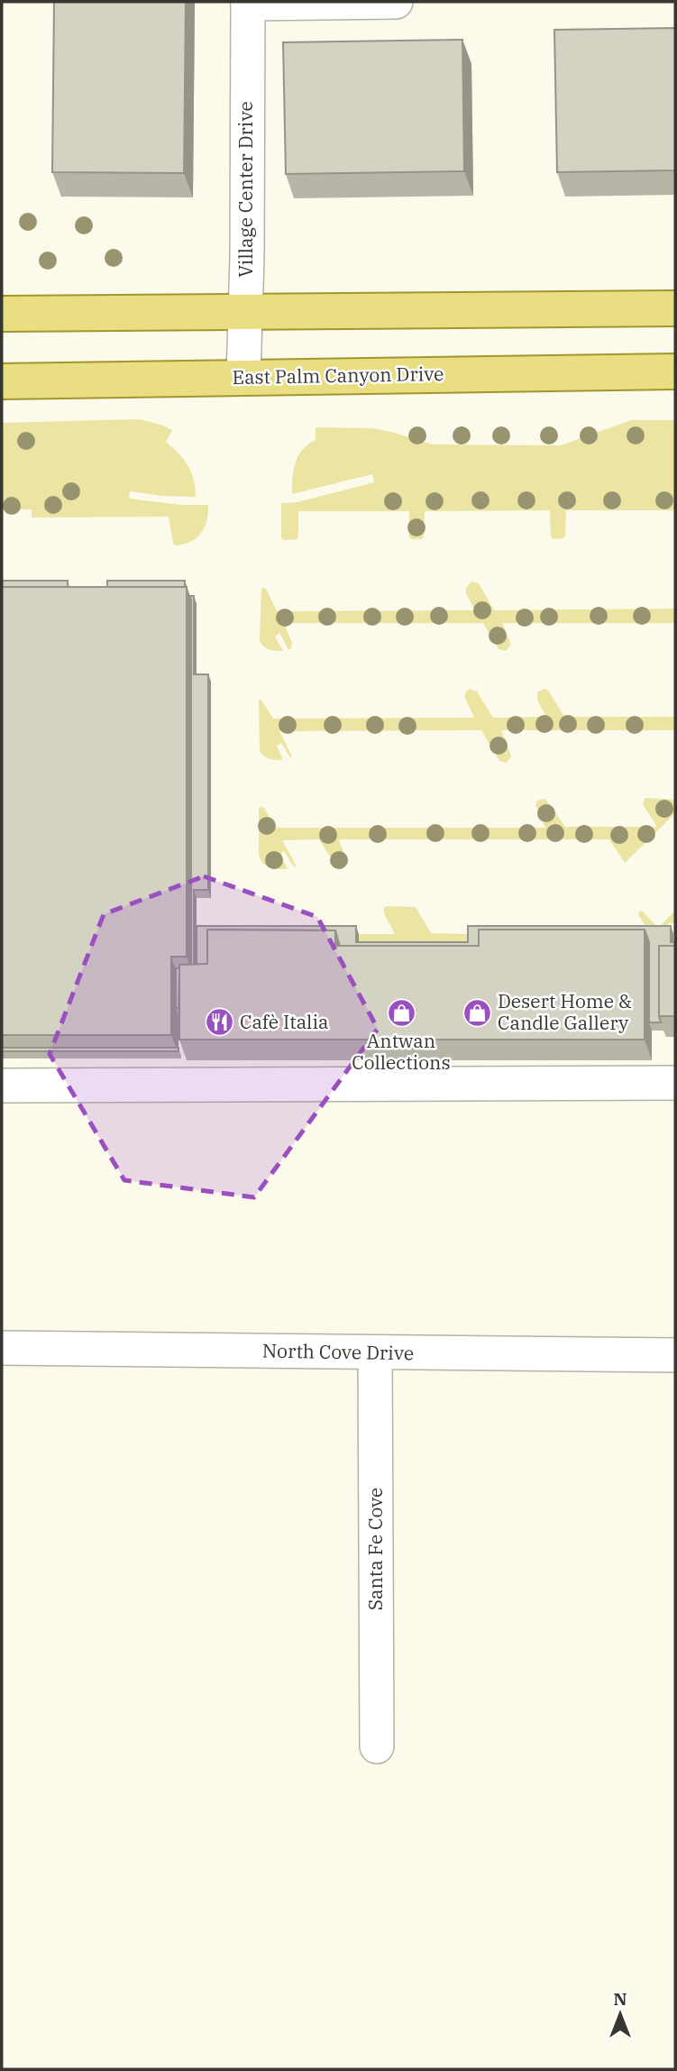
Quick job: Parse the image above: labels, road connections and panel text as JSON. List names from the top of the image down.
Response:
{
  "streets": {
    "main road": ["East Palm Canyon Drive"],
    "street": ["Village Center Drive", "North Cove Drive", "Santa Fe Cove"]
  },
  "crossings": [
    ["Village Center Drive", "East Palm Canyon Drive"],
    ["North Cove Drive", "Santa Fe Cove"]
  ],
  "places": {
    "shop": ["Antwan Collections", "Desert Home & Candle Gallery"],
    "restaurant": ["Cafè Italia"]
  },
  "north": "top"
}
